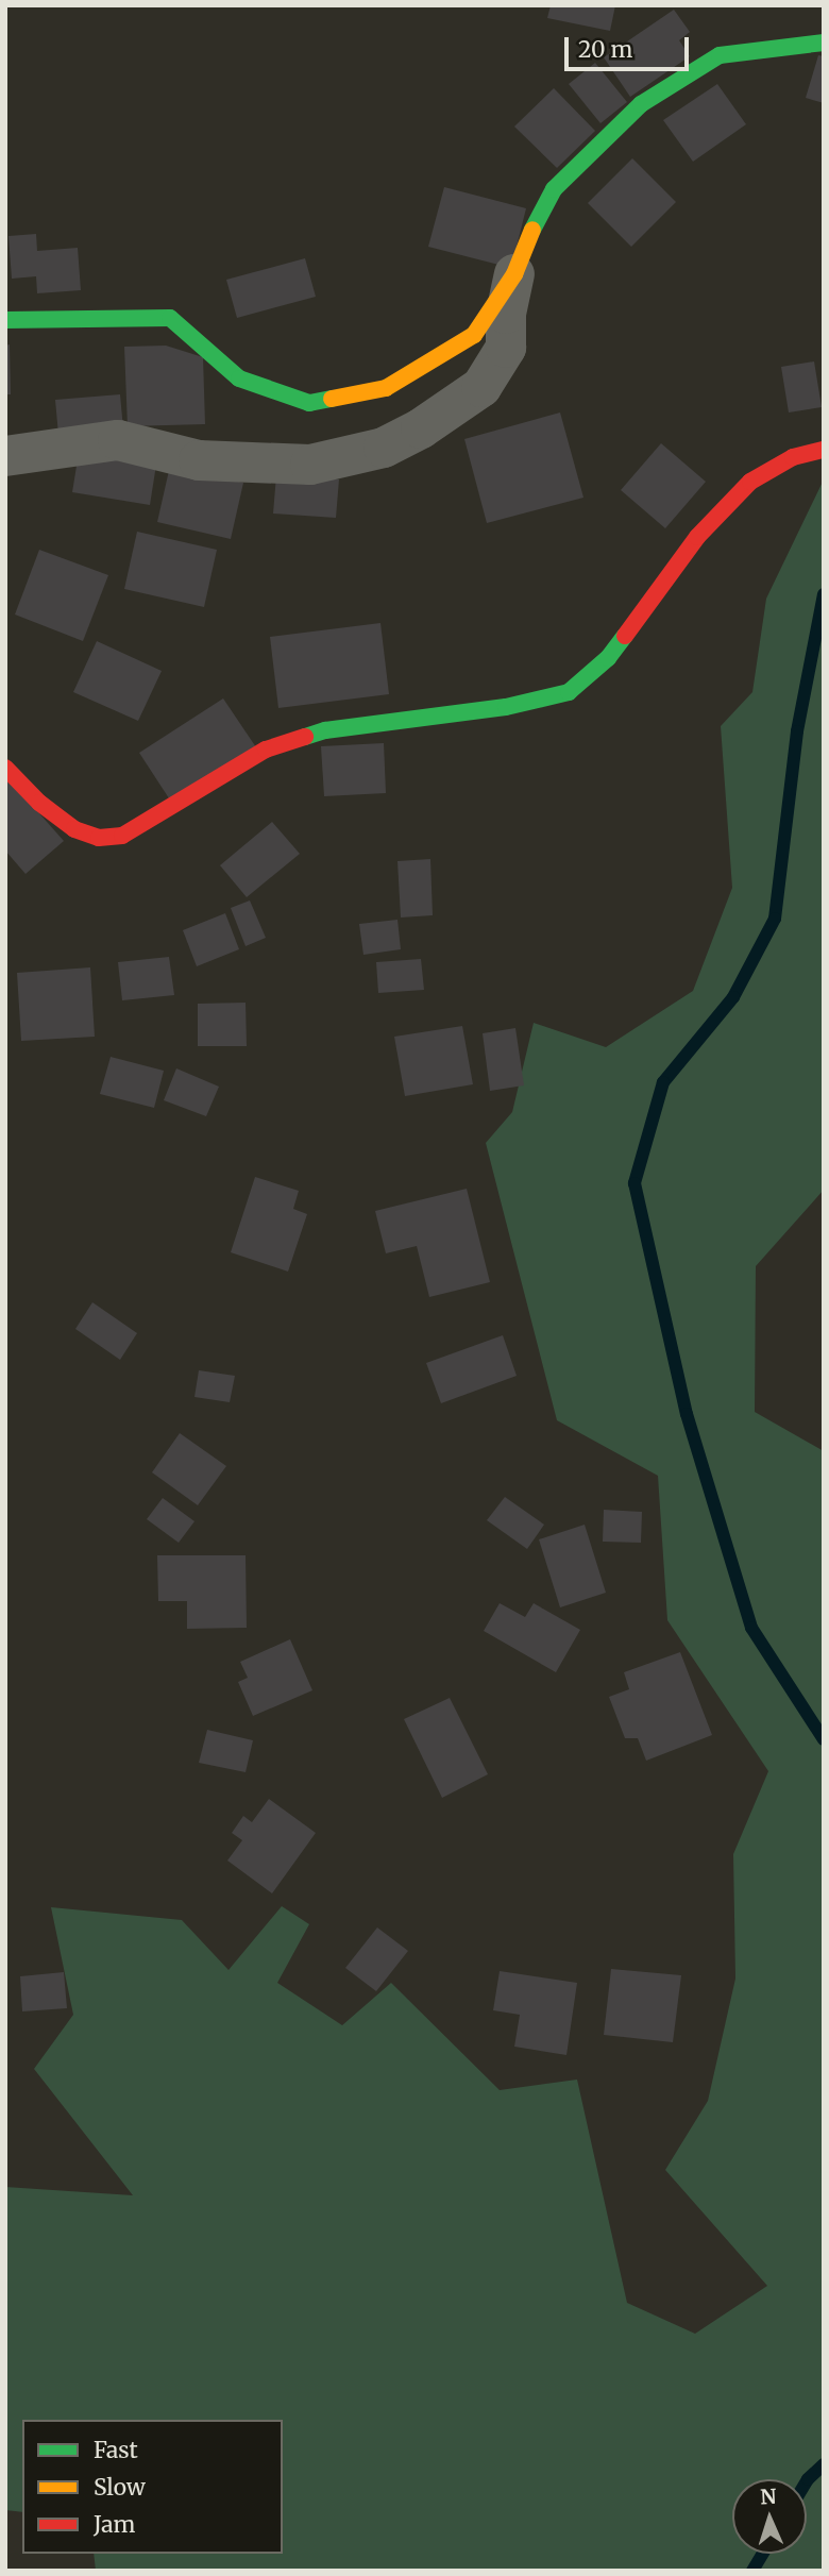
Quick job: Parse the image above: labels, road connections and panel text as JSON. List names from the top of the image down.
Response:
{
  "legend": ["Fast", "Slow", "Jam"],
  "scale_bar": "20 m",
  "north": "top"
}
